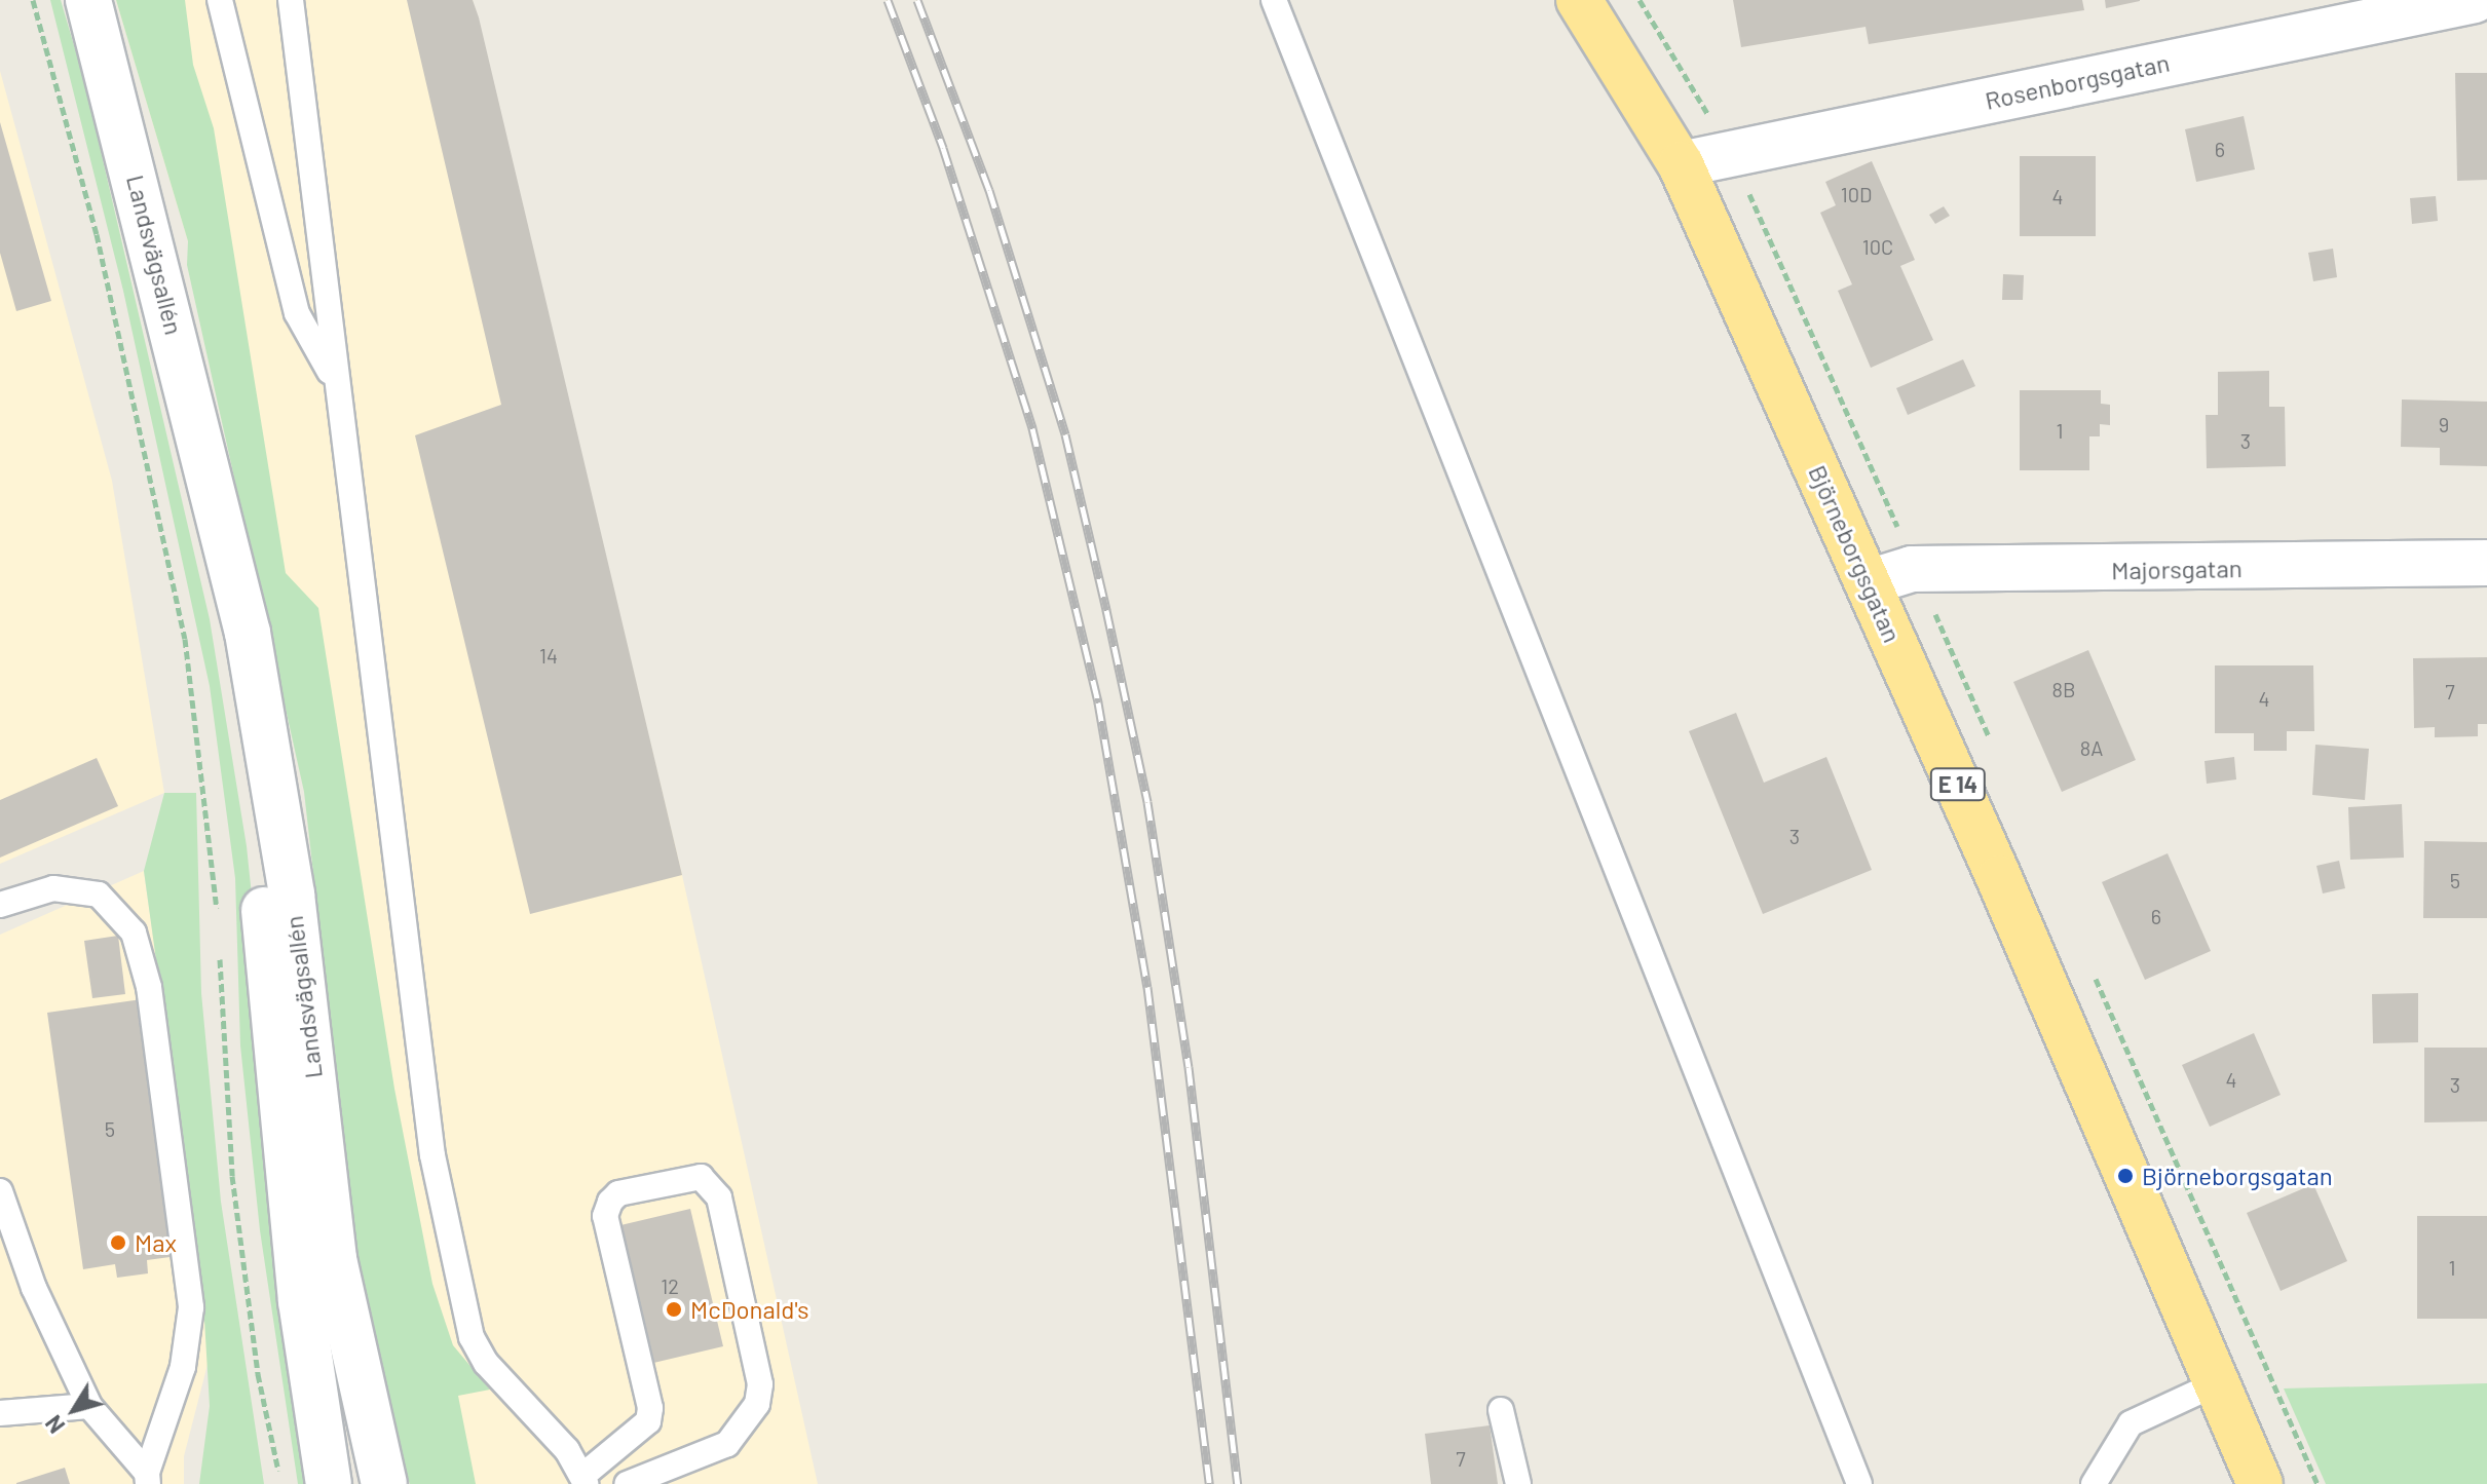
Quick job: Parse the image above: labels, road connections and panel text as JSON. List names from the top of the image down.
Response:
{
  "streets": {
    "highway": ["Björneborgsgatan", "E 14"],
    "main road": ["Rosenborgsgatan", "Landsvägsallén", "Majorsgatan"]
  },
  "crossings": [
    ["Rosenborgsgatan", "Björneborgsgatan"],
    ["Björneborgsgatan", "Majorsgatan"]
  ],
  "places": ["Björneborgsgatan", "Max", "McDonald's"],
  "house_numbers": [
    "6",
    "10D",
    "4",
    "10C",
    "9",
    "1",
    "3",
    "14",
    "8B",
    "7",
    "4",
    "8A",
    "3",
    "5",
    "6",
    "4",
    "3",
    "5",
    "1",
    "12",
    "7"
  ],
  "north": "bottom left"
}
